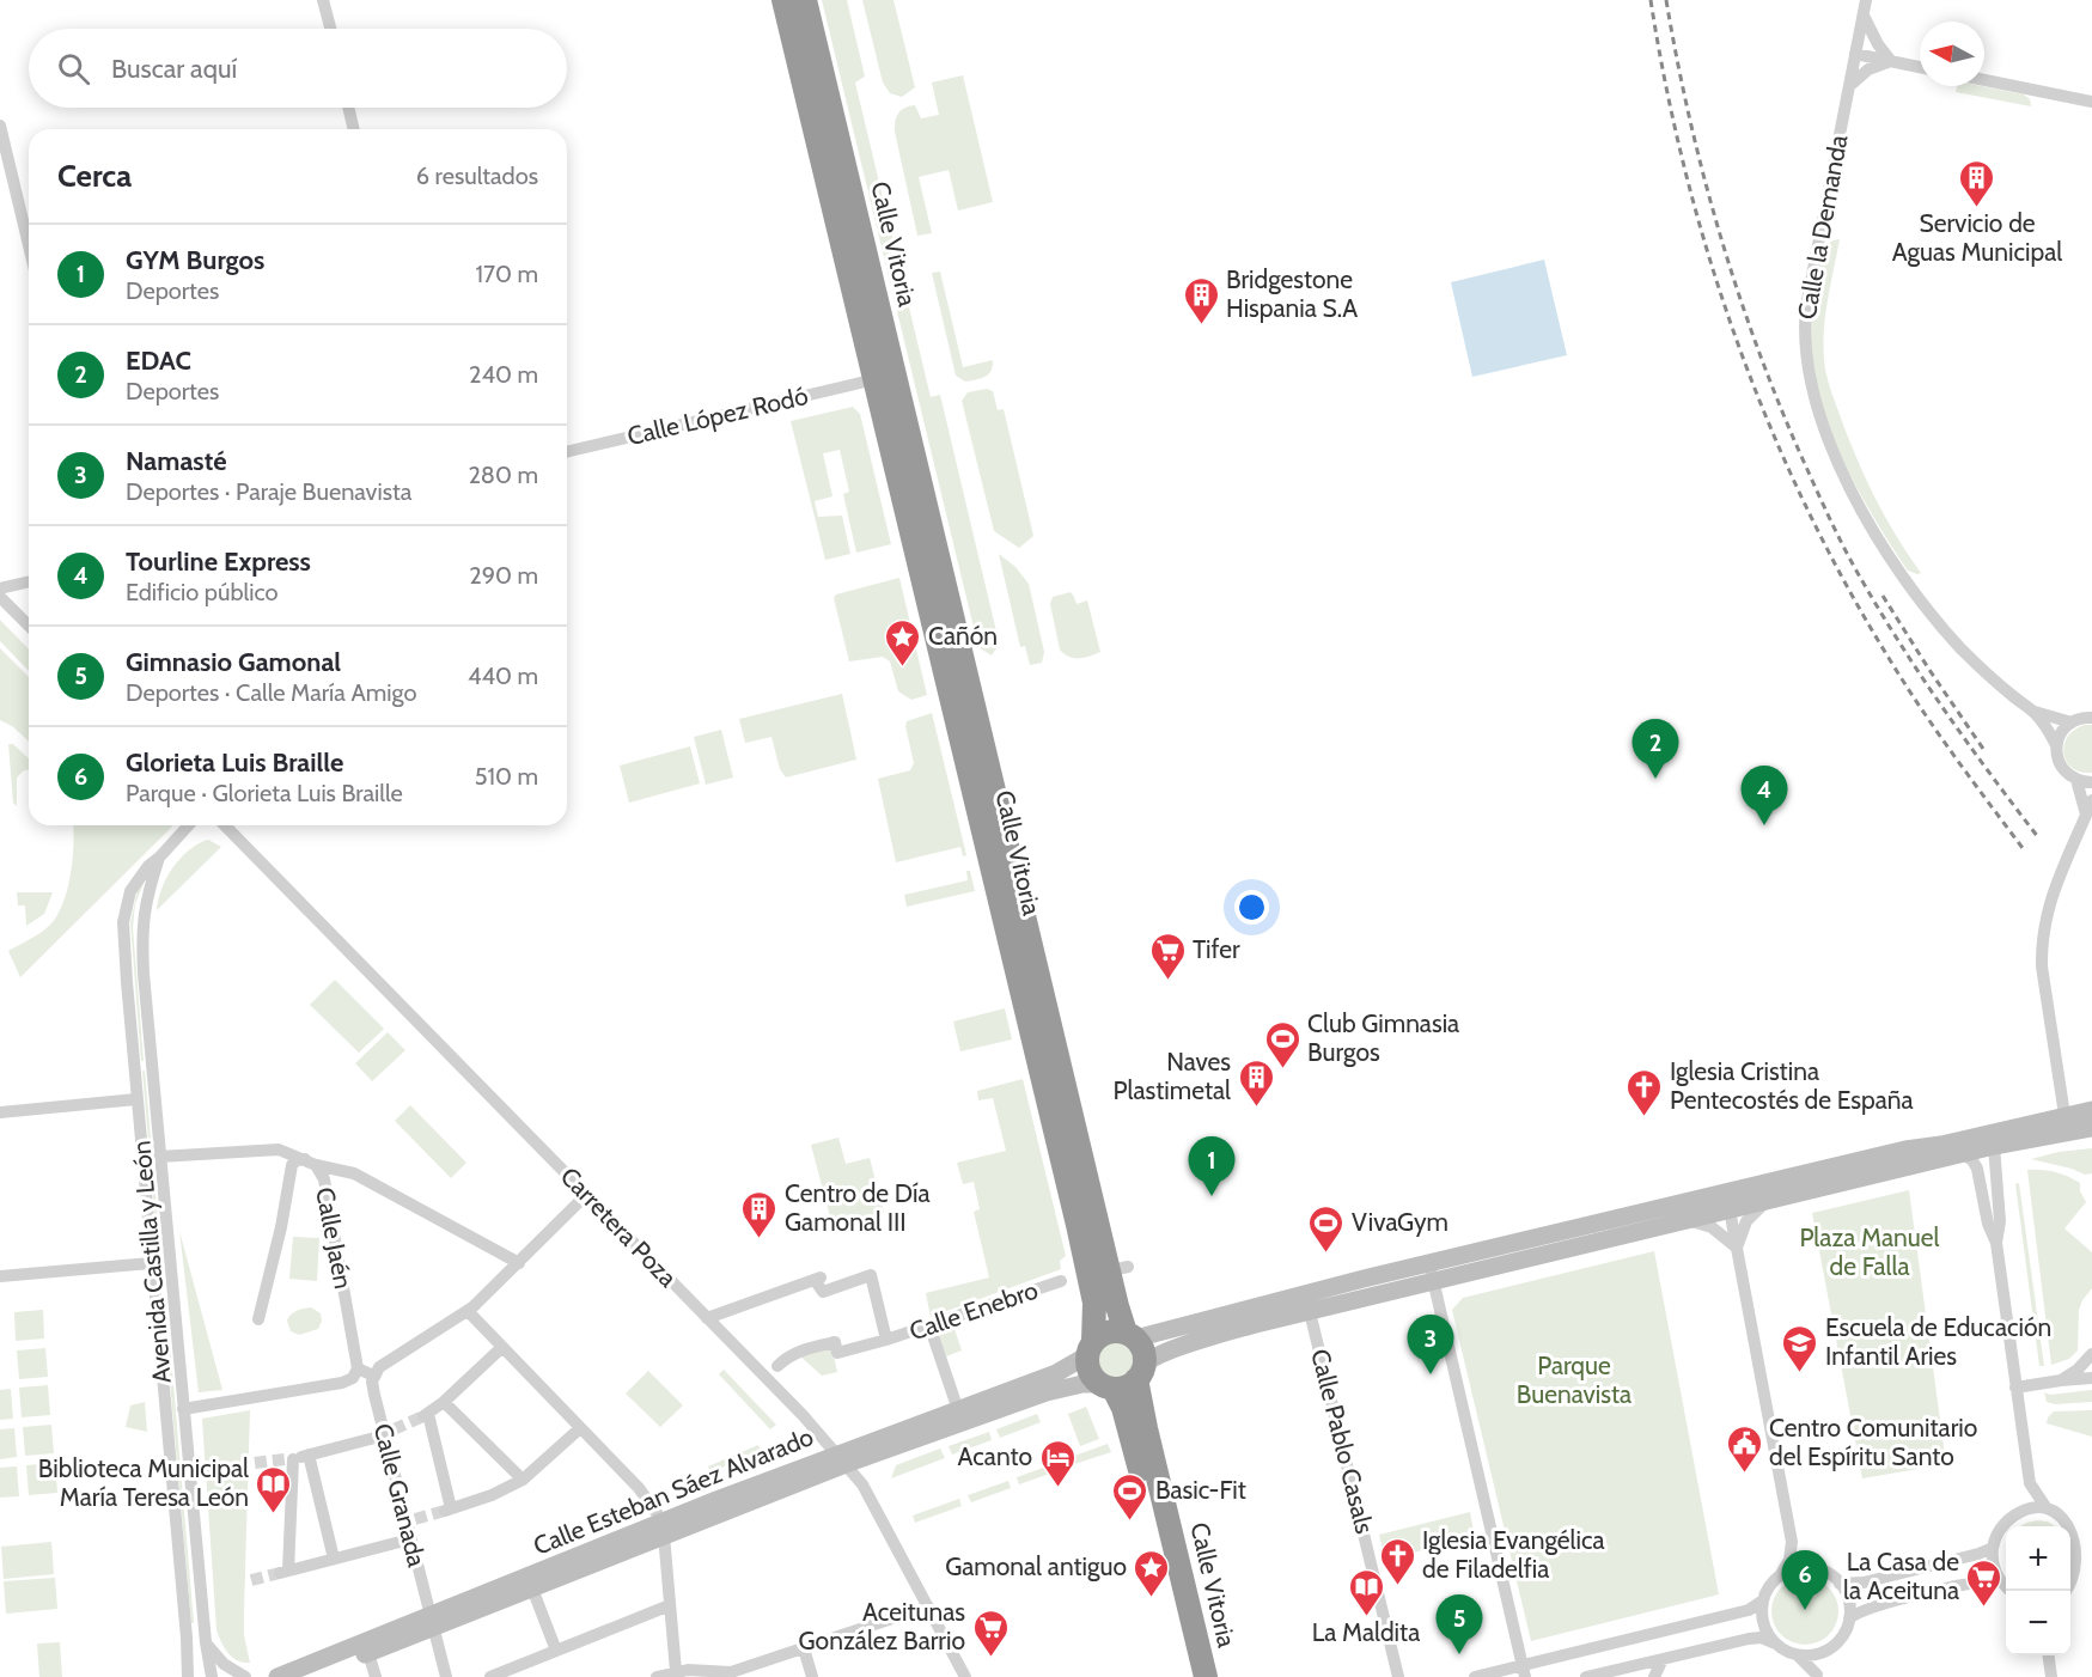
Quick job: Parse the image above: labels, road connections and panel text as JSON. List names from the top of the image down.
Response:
{
  "streets": {
    "highway": ["Calle Vitoria"],
    "main road": ["Calle Esteban Sáez Alvarado"],
    "street": [
      "Calle la Demanda",
      "Calle López Rodó",
      "Carretera Poza",
      "Calle Jaén",
      "Avenida Castilla y León",
      "Calle Enebro",
      "Calle Pablo Casals",
      "Calle Granada"
    ]
  },
  "crossings": [
    ["Calle Vitoria", "Calle López Rodó"],
    ["Calle Vitoria", "Calle Esteban Sáez Alvarado"],
    ["Carretera Poza", "Calle Enebro"],
    ["Carretera Poza", "Calle Esteban Sáez Alvarado"],
    ["Calle Jaén", "Avenida Castilla y León"],
    ["Calle Esteban Sáez Alvarado", "Calle Granada"]
  ],
  "parks": ["Plaza Manuel de Falla", "Parque Buenavista"],
  "places": {
    "building": [
      "Servicio de Aguas Municipal",
      "Bridgestone Hispania S.A",
      "Naves Plastimetal",
      "Centro de Día Gamonal III"
    ],
    "place": ["Cañón", "Gamonal antiguo"],
    "supermarket": ["Tifer", "La Casa de la Aceituna", "Aceitunas González Barrio"],
    "sports": ["Club Gimnasia Burgos", "VivaGym", "Basic-Fit"],
    "church": ["Iglesia Cristina Pentecostés de España", "Iglesia Evangélica de Filadelfia"],
    "school or university": ["Escuela de Educación Infantil Aries"],
    "public building": ["Centro Comunitario del Espíritu Santo"],
    "hotel": ["Acanto"],
    "library": ["Biblioteca Municipal María Teresa León", "La Maldita"]
  },
  "north": "left",
  "page": {
    "search": "Buscar aquí",
    "heading": ["Cerca", "6 resultados"],
    "list": [
      {
        "mark": "1",
        "name": "GYM Burgos",
        "note": "Deportes",
        "value": "170 m"
      },
      {
        "mark": "2",
        "name": "EDAC",
        "note": "Deportes",
        "value": "240 m"
      },
      {
        "mark": "3",
        "name": "Namasté",
        "note": "Deportes · Paraje Buenavista",
        "value": "280 m"
      },
      {
        "mark": "4",
        "name": "Tourline Express",
        "note": "Edificio público",
        "value": "290 m"
      },
      {
        "mark": "5",
        "name": "Gimnasio Gamonal",
        "note": "Deportes · Calle María Amigo",
        "value": "440 m"
      },
      {
        "mark": "6",
        "name": "Glorieta Luis Braille",
        "note": "Parque · Glorieta Luis Braille",
        "value": "510 m"
      }
    ],
    "pins": [
      "2",
      "4",
      "1",
      "3",
      "6",
      "5"
    ],
    "map_buttons": ["+", "−"]
  }
}
